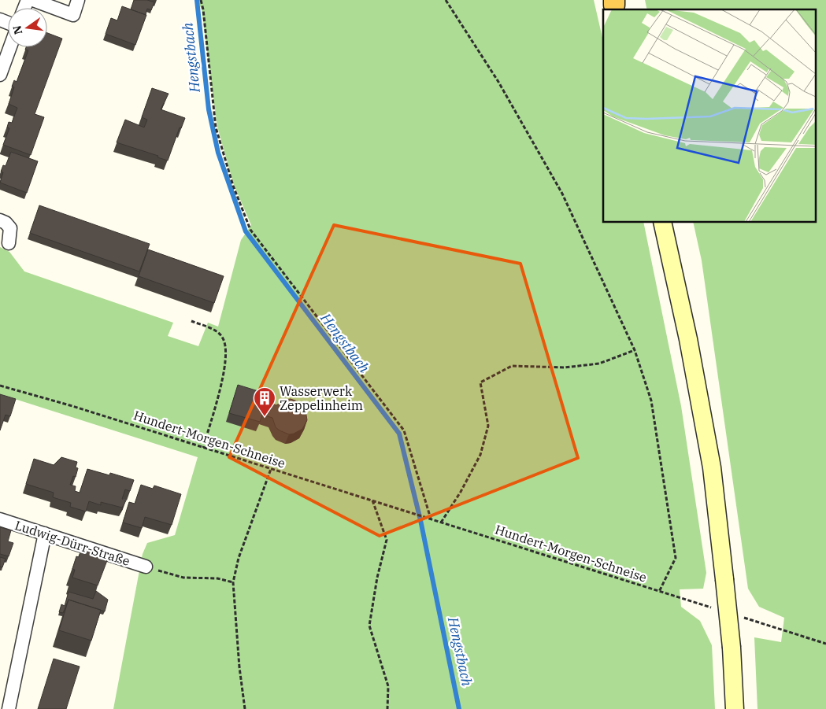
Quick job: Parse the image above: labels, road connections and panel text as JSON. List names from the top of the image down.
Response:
{
  "streets": {
    "street": ["Ludwig-Dürr-Straße"],
    "path": ["Hundert-Morgen-Schneise"]
  },
  "water": ["Hengstbach"],
  "places": {
    "building": ["Wasserwerk Zeppelinheim"]
  },
  "north": "left"
}
